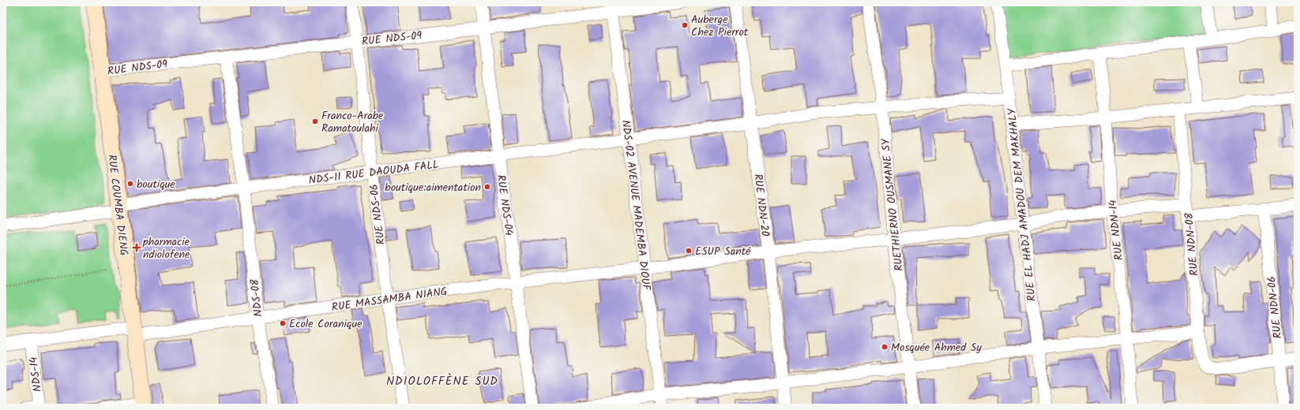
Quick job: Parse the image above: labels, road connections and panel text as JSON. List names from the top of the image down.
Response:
{
  "streets": {
    "street": [
      "RUE NDS-09",
      "NDS-11 RUE DAOUDA FALL",
      "RUE COUMBA DIENG",
      "RUE NDS-04",
      "NDS-02 AVENUE MADEMBA DIOUF",
      "RUE NDN-20",
      "RUETHIERNO OUSMANE SY",
      "RUE EL HADJ AMADOU DEM MAKHALY",
      "RUE NDS-06",
      "RUE NDN-14",
      "RUE NDN-08",
      "NDS-08",
      "RUE MASSAMBA NIANG",
      "RUE NDN-06",
      "NDS-14"
    ]
  },
  "crossings": [
    ["RUE NDS-09", "RUE COUMBA DIENG"],
    ["RUE NDS-09", "RUE NDS-04"],
    ["RUE NDS-09", "NDS-02 AVENUE MADEMBA DIOUF"],
    ["RUE NDS-09", "RUE NDS-06"],
    ["RUE NDS-09", "NDS-08"],
    ["NDS-11 RUE DAOUDA FALL", "RUE COUMBA DIENG"],
    ["NDS-11 RUE DAOUDA FALL", "RUE NDS-04"],
    ["NDS-11 RUE DAOUDA FALL", "NDS-02 AVENUE MADEMBA DIOUF"],
    ["NDS-11 RUE DAOUDA FALL", "RUE NDN-20"],
    ["NDS-11 RUE DAOUDA FALL", "RUETHIERNO OUSMANE SY"],
    ["NDS-11 RUE DAOUDA FALL", "RUE EL HADJ AMADOU DEM MAKHALY"],
    ["NDS-11 RUE DAOUDA FALL", "RUE NDS-06"],
    ["NDS-11 RUE DAOUDA FALL", "NDS-08"],
    ["RUE COUMBA DIENG", "RUE MASSAMBA NIANG"],
    ["RUE NDS-04", "RUE MASSAMBA NIANG"],
    ["NDS-02 AVENUE MADEMBA DIOUF", "RUE MASSAMBA NIANG"],
    ["RUE NDN-20", "RUE MASSAMBA NIANG"],
    ["RUETHIERNO OUSMANE SY", "RUE MASSAMBA NIANG"],
    ["RUE EL HADJ AMADOU DEM MAKHALY", "RUE MASSAMBA NIANG"],
    ["RUE NDS-06", "RUE MASSAMBA NIANG"],
    ["RUE NDN-14", "RUE MASSAMBA NIANG"],
    ["RUE NDN-08", "RUE MASSAMBA NIANG"],
    ["RUE NDN-08", "RUE NDN-06"],
    ["NDS-08", "RUE MASSAMBA NIANG"],
    ["RUE MASSAMBA NIANG", "NDS-14"]
  ],
  "districts": ["NDIOLOFFÈNE SUD"],
  "places": {
    "other": [
      "Auberge Chez Pierrot",
      "Franco-Arabe Ramatoulahi",
      "boutique",
      "boutique:aimentation",
      "ESUP Santé",
      "Ecole Coranique",
      "Mosquée Ahmed Sy"
    ],
    "health": ["pharmacie ndiolofene"]
  }
}
